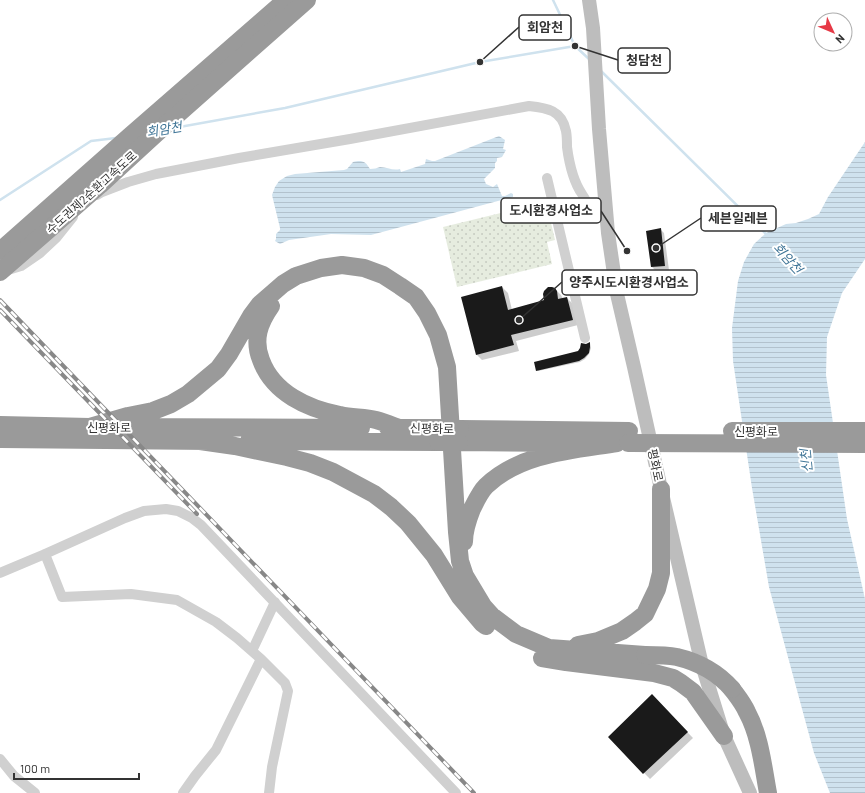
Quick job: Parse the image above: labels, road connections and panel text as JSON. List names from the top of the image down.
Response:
{
  "streets": {
    "highway": ["수도권제2순환고속도로", "신평화로"],
    "main road": ["평화로"]
  },
  "water": ["회암천", "신천"],
  "places": [
    "청담천",
    "회암천",
    "세븐일레븐",
    "도시환경사업소",
    "양주시도시환경사업소"
  ],
  "scale_bar": "100 m",
  "north": "bottom right"
}
